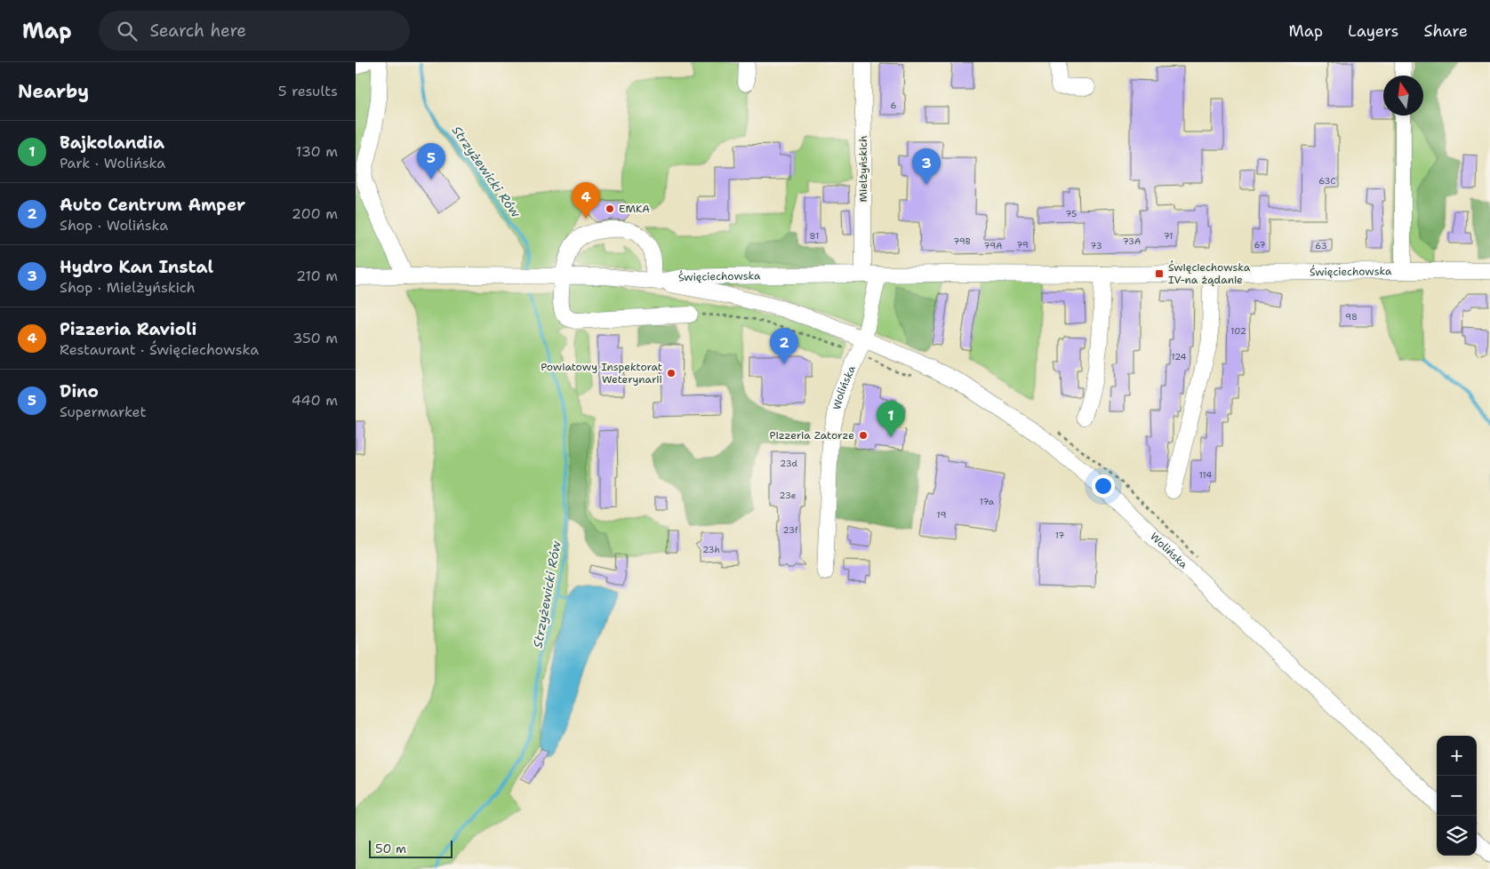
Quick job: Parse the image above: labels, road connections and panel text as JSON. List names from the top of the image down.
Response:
{
  "streets": {
    "street": ["Mielżyńskich", "Święciechowska", "Wolińska"]
  },
  "crossings": [
    ["Mielżyńskich", "Święciechowska"],
    ["Święciechowska", "Wolińska"]
  ],
  "water": ["Strzyżewicki Rów"],
  "places": {
    "other": ["EMKA", "Powiatowy Inspektorat Weterynarii", "Pizzeria Zatorze"],
    "transit": ["Święciechowska IV-na żądanie"]
  },
  "house_numbers": [
    "6",
    "63C",
    "75",
    "81",
    "71",
    "79B",
    "73A",
    "79",
    "67",
    "79A",
    "73",
    "63",
    "98",
    "102",
    "124",
    "23d",
    "114",
    "23e",
    "17a",
    "19",
    "23f",
    "17",
    "23h"
  ],
  "scale_bar": "50 m",
  "north": "top",
  "page": {
    "header": "Map",
    "search": "Search here",
    "nav": ["Map", "Layers", "Share"],
    "heading": ["Nearby", "5 results"],
    "list": [
      {
        "mark": "1",
        "name": "Bajkolandia",
        "note": "Park · Wolińska",
        "value": "130 m"
      },
      {
        "mark": "2",
        "name": "Auto Centrum Amper",
        "note": "Shop · Wolińska",
        "value": "200 m"
      },
      {
        "mark": "3",
        "name": "Hydro Kan Instal",
        "note": "Shop · Mielżyńskich",
        "value": "210 m"
      },
      {
        "mark": "4",
        "name": "Pizzeria Ravioli",
        "note": "Restaurant · Święciechowska",
        "value": "350 m"
      },
      {
        "mark": "5",
        "name": "Dino",
        "note": "Supermarket",
        "value": "440 m"
      }
    ],
    "pins": [
      "5",
      "3",
      "4",
      "2",
      "1"
    ],
    "map_buttons": ["+", "−"],
    "scale": "50 m"
  }
}
